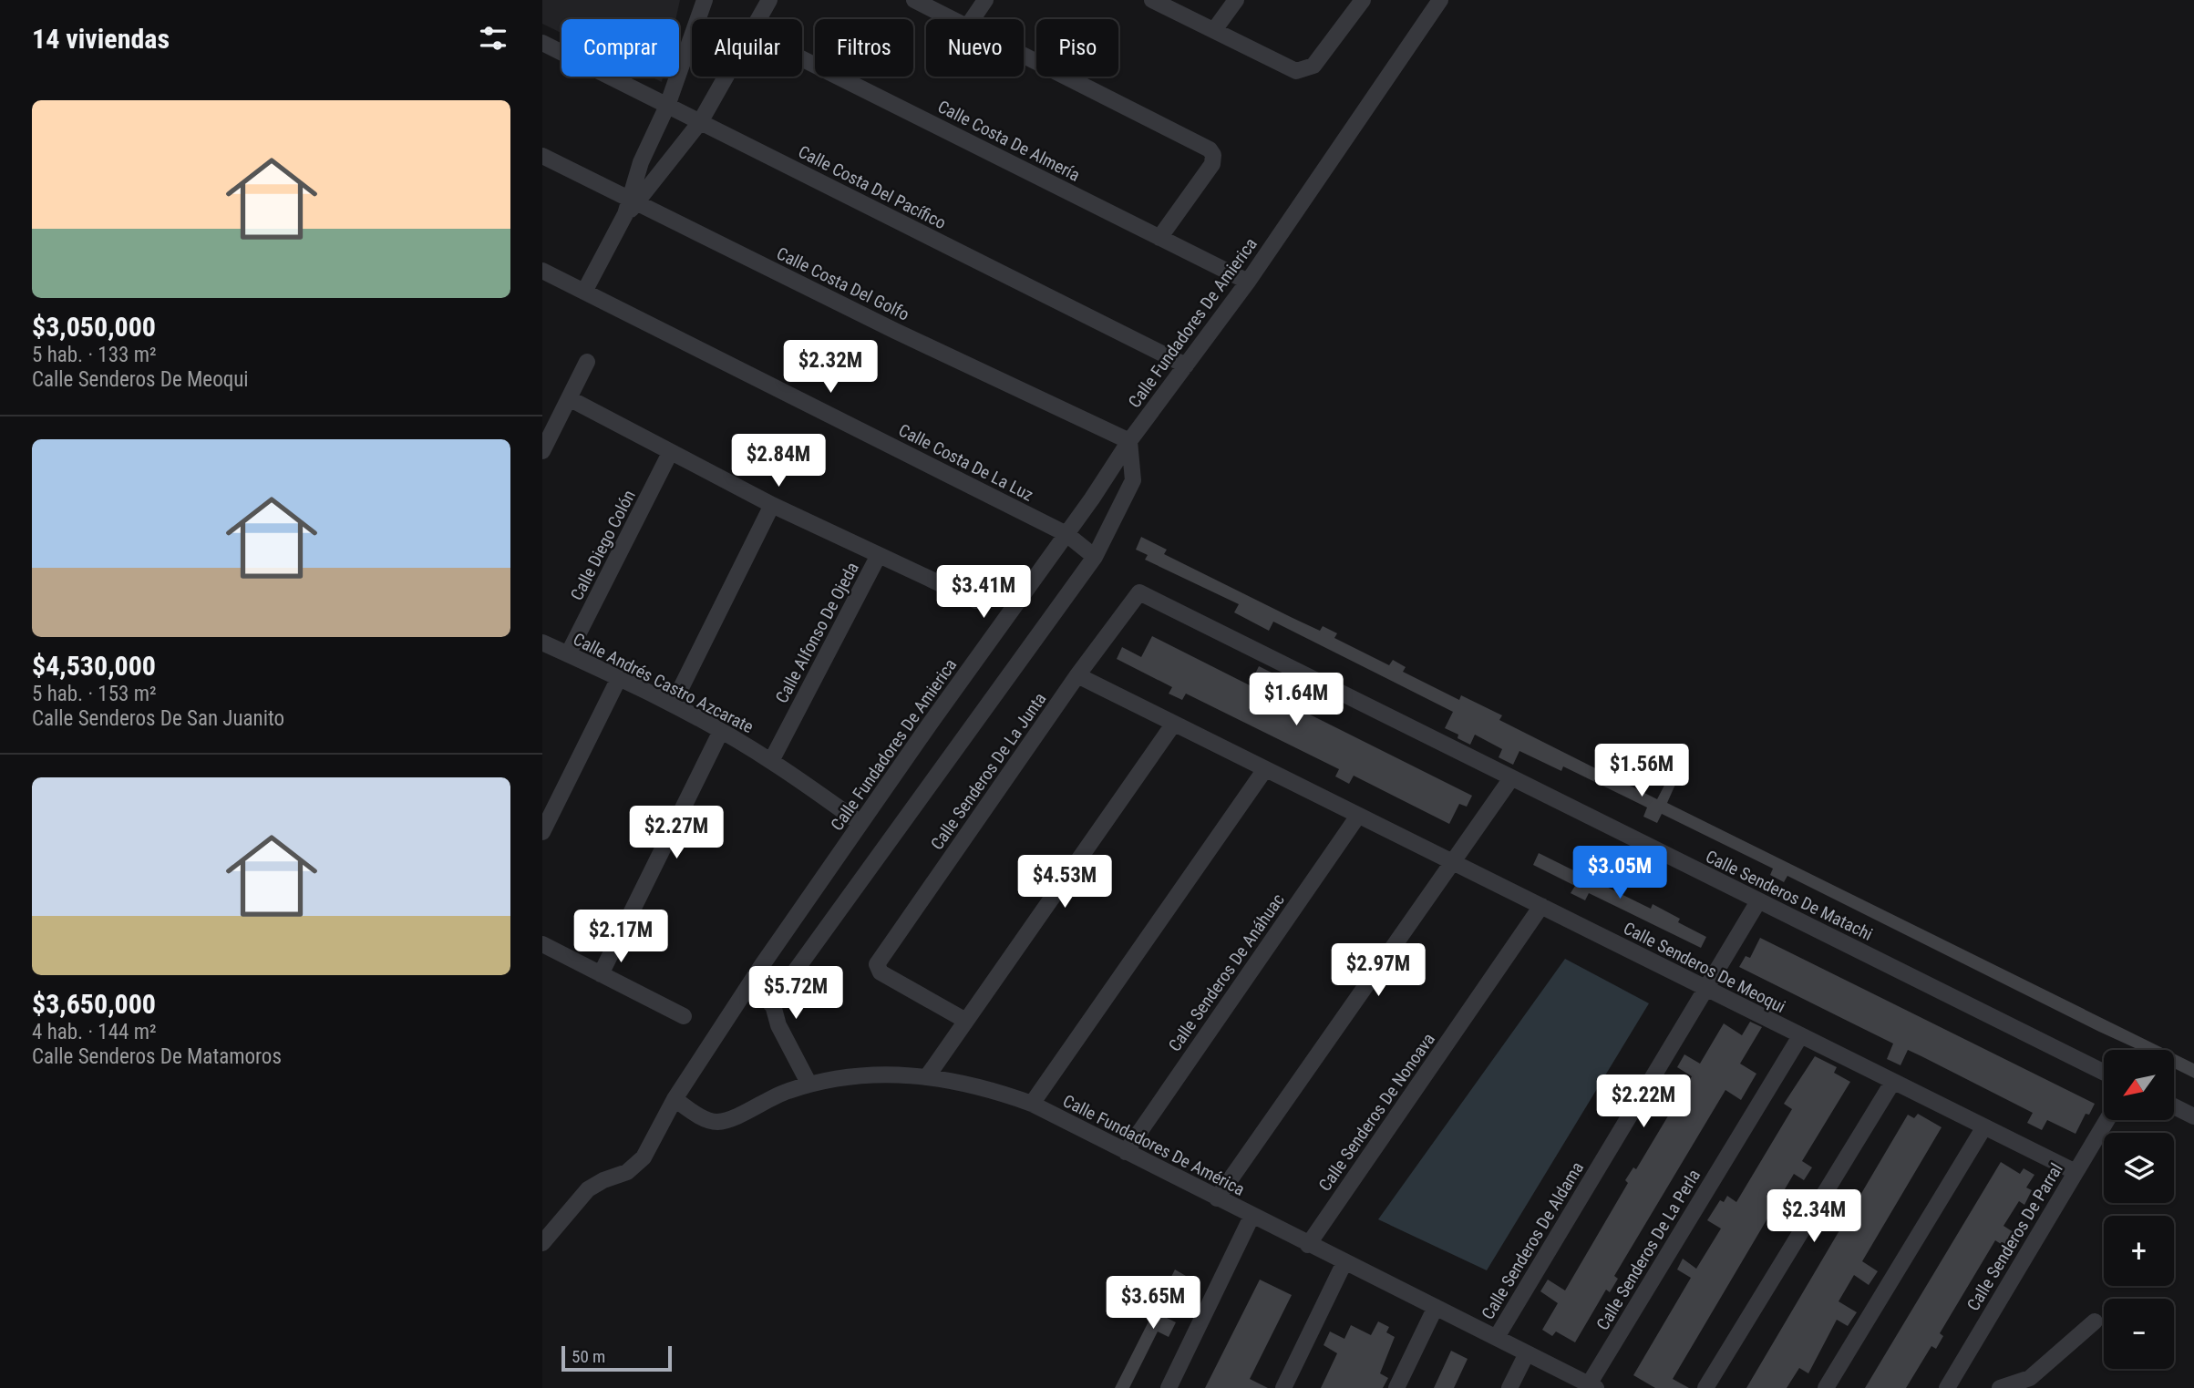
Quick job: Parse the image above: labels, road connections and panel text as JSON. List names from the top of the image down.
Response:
{
  "streets": {
    "street": [
      "Calle Costa De Almería",
      "Calle Costa Del Pacífico",
      "Calle Costa Del Golfo",
      "Calle Fundadores De Amierica",
      "Calle Costa De La Luz",
      "Calle Diego Colón",
      "Calle Alfonso De Ojeda",
      "Calle Andrés Castro Azcarate",
      "Calle Senderos De La Junta",
      "Calle Senderos De Matachi",
      "Calle Senderos De Meoqui",
      "Calle Senderos De Anáhuac",
      "Calle Senderos De Nonoava",
      "Calle Fundadores De América",
      "Calle Senderos De Parral",
      "Calle Senderos De Aldama",
      "Calle Senderos De La Perla"
    ]
  },
  "crossings": [
    ["Calle Costa De Almería", "Calle Fundadores De Amierica"],
    ["Calle Costa Del Pacífico", "Calle Fundadores De Amierica"],
    ["Calle Costa Del Golfo", "Calle Fundadores De Amierica"],
    ["Calle Fundadores De Amierica", "Calle Costa De La Luz"],
    ["Calle Fundadores De Amierica", "Calle Andrés Castro Azcarate"],
    ["Calle Fundadores De Amierica", "Calle Fundadores De América"],
    ["Calle Diego Colón", "Calle Andrés Castro Azcarate"],
    ["Calle Alfonso De Ojeda", "Calle Andrés Castro Azcarate"],
    ["Calle Senderos De La Junta", "Calle Senderos De Matachi"],
    ["Calle Senderos De La Junta", "Calle Senderos De Meoqui"],
    ["Calle Senderos De Matachi", "Calle Senderos De Aldama"],
    ["Calle Senderos De Meoqui", "Calle Senderos De Anáhuac"],
    ["Calle Senderos De Meoqui", "Calle Senderos De Nonoava"],
    ["Calle Senderos De Meoqui", "Calle Senderos De Parral"],
    ["Calle Senderos De Meoqui", "Calle Senderos De Aldama"],
    ["Calle Senderos De Meoqui", "Calle Senderos De La Perla"],
    ["Calle Senderos De Anáhuac", "Calle Fundadores De América"],
    ["Calle Senderos De Nonoava", "Calle Fundadores De América"],
    ["Calle Fundadores De América", "Calle Senderos De Aldama"],
    ["Calle Fundadores De América", "Calle Senderos De La Perla"]
  ],
  "scale_bar": "50 m",
  "north": "bottom left",
  "page": {
    "heading": "14 viviendas",
    "chip": [
      "Comprar",
      "Alquilar",
      "Filtros",
      "Nuevo",
      "Piso"
    ],
    "list": [
      {
        "name": "$3,050,000",
        "note": "5 hab. · 133 m² · Calle Senderos De Meoqui"
      },
      {
        "name": "$4,530,000",
        "note": "5 hab. · 153 m² · Calle Senderos De San Juanito"
      },
      {
        "name": "$3,650,000",
        "note": "4 hab. · 144 m² · Calle Senderos De Matamoros"
      }
    ],
    "price": [
      "$2.32M",
      "$2.84M",
      "$3.41M",
      "$1.64M",
      "$1.56M",
      "$2.27M",
      "$3.05M",
      "$4.53M",
      "$2.17M",
      "$2.97M",
      "$5.72M",
      "$2.22M",
      "$2.34M",
      "$3.65M"
    ],
    "map_buttons": ["+", "−"],
    "scale": "50 m"
  }
}
